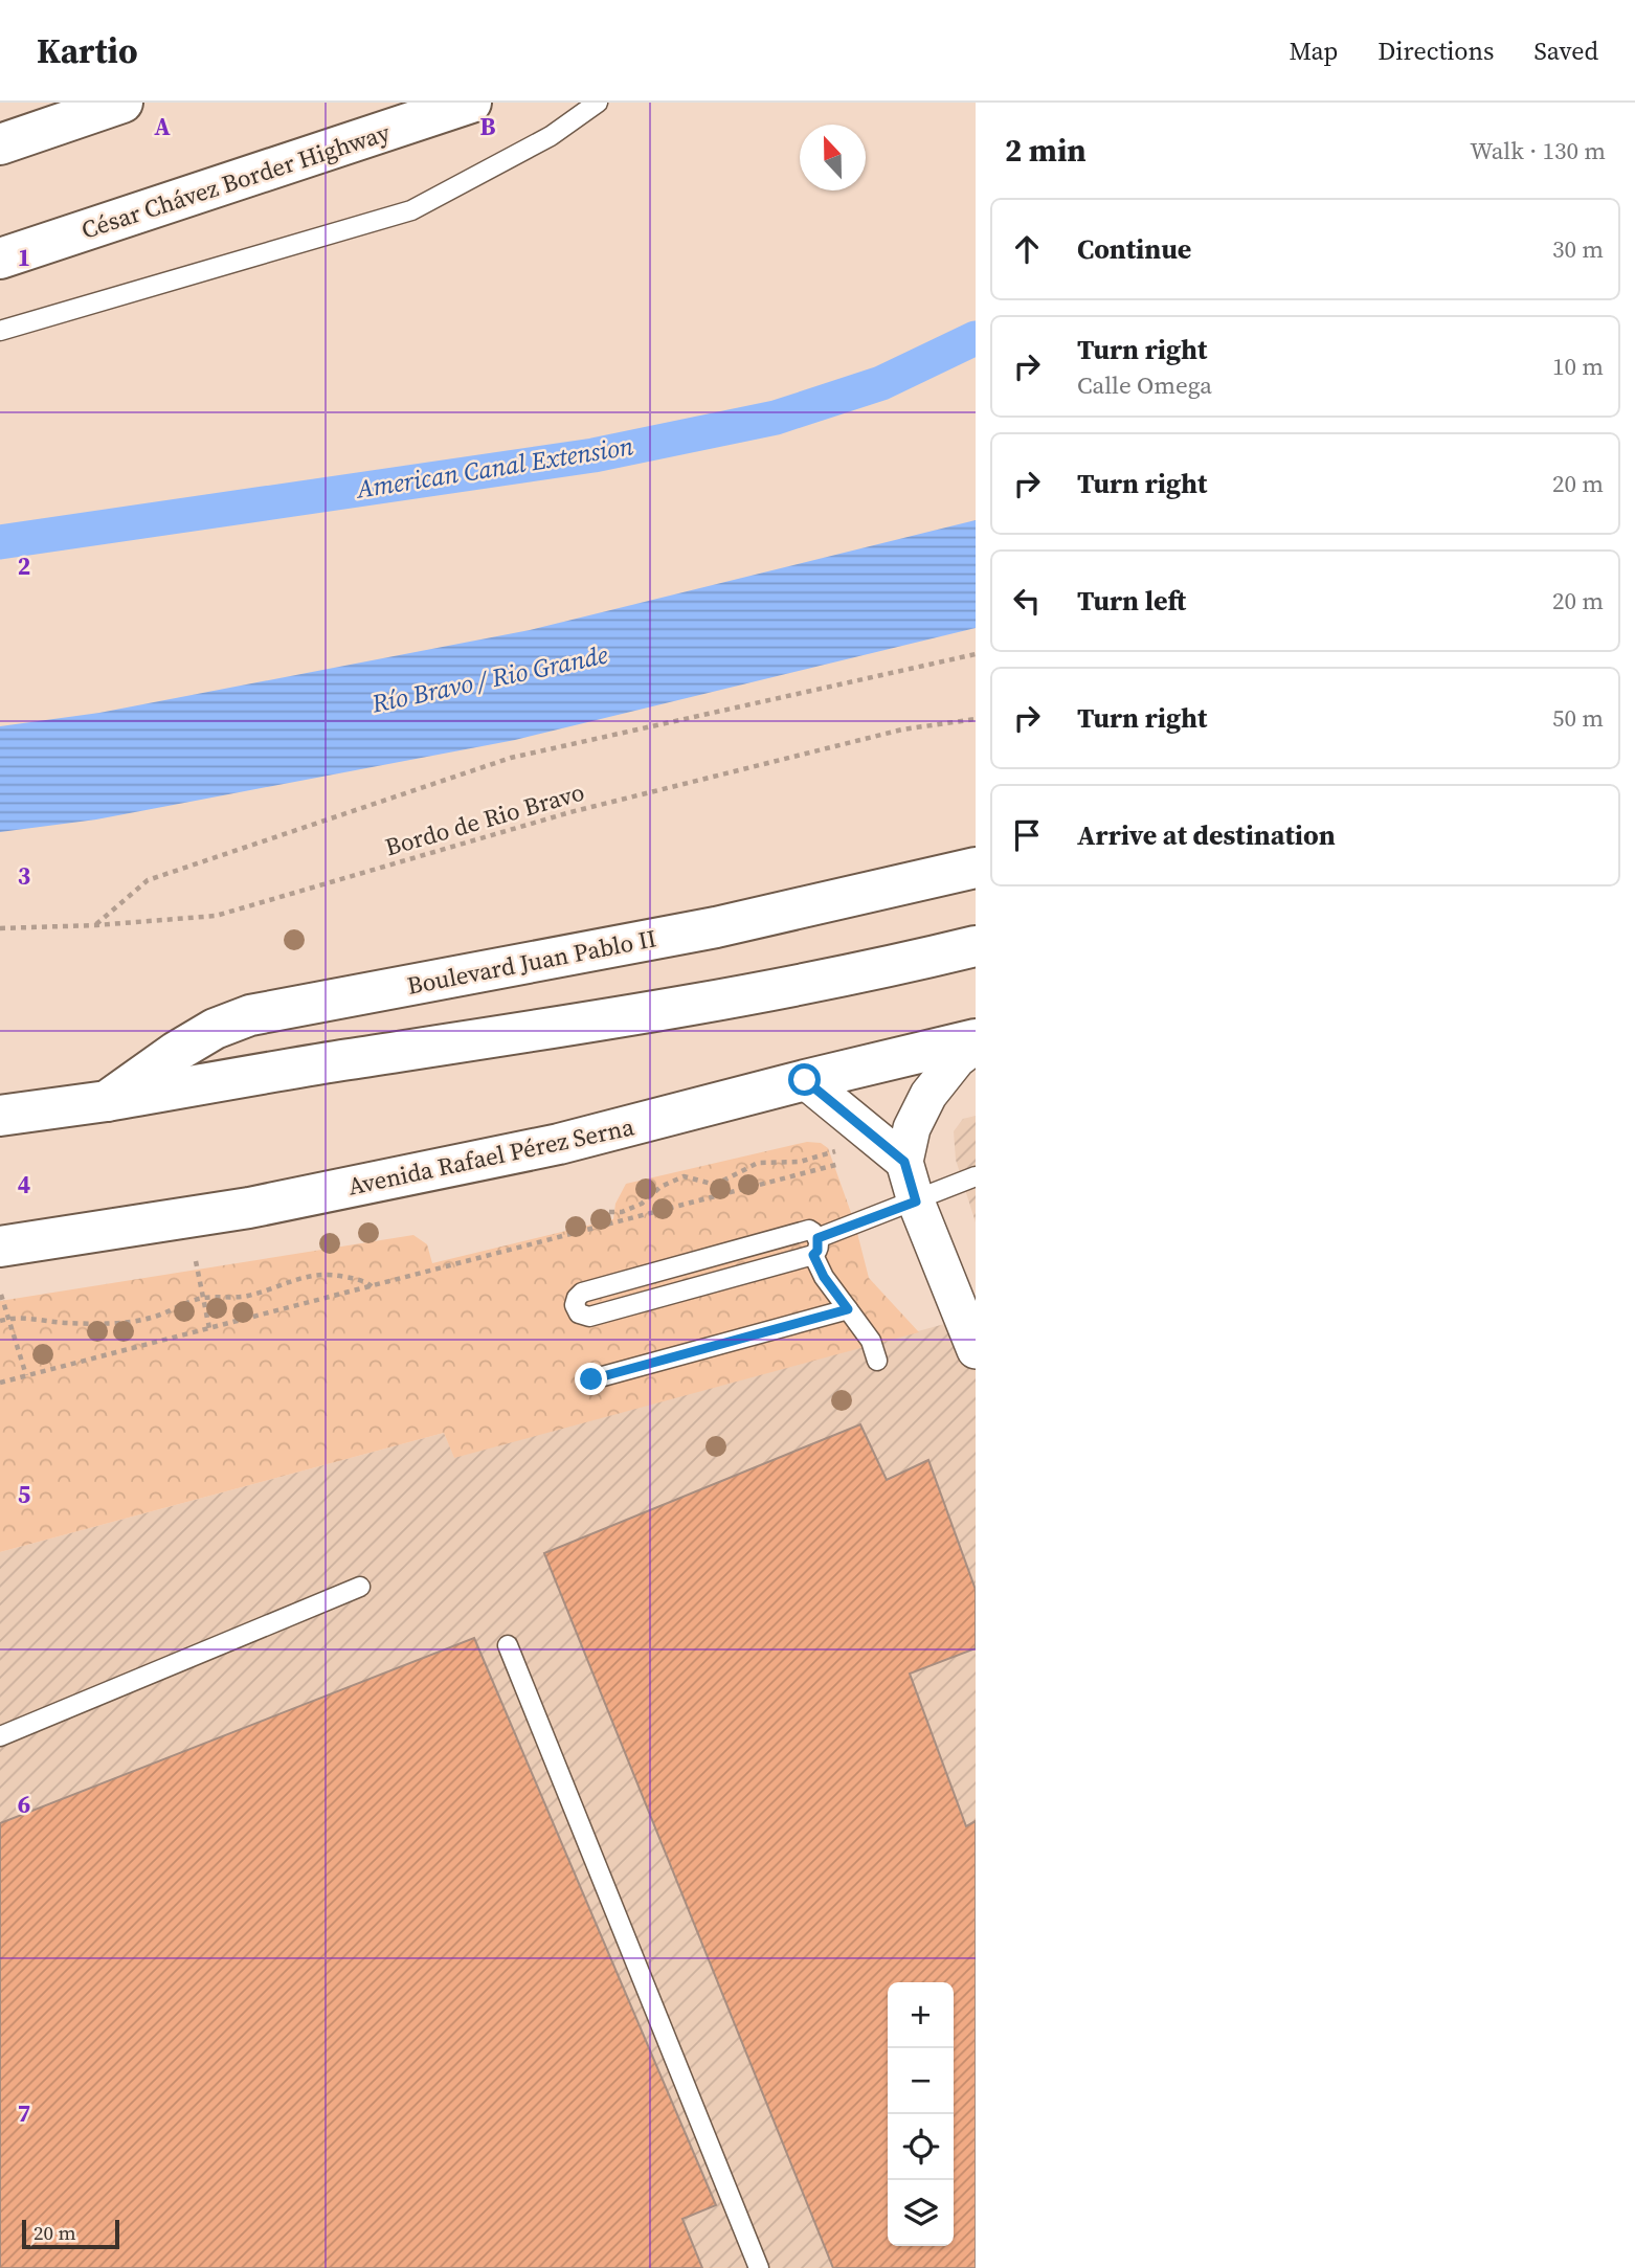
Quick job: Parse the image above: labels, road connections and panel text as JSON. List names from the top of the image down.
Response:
{
  "streets": {
    "main road": ["César Chávez Border Highway", "Boulevard Juan Pablo II", "Avenida Rafael Pérez Serna"],
    "path": ["Bordo de Rio Bravo"]
  },
  "water": ["American Canal Extension", "Río Bravo / Rio Grande"],
  "scale_bar": "20 m",
  "north": "top",
  "page": {
    "header": "Kartio",
    "nav": ["Map", "Directions", "Saved"],
    "heading": ["2 min", "Walk · 130 m"],
    "list": [
      ["Continue", "30 m"],
      ["Turn right", "Calle Omega", "10 m"],
      ["Turn right", "20 m"],
      ["Turn left", "20 m"],
      ["Turn right", "50 m"],
      "Arrive at destination"
    ],
    "map_buttons": ["+", "−"],
    "scale": "20 m"
  },
  "grid": {
    "columns": ["A", "B"],
    "rows": [
      "1",
      "2",
      "3",
      "4",
      "5",
      "6",
      "7"
    ]
  }
}
